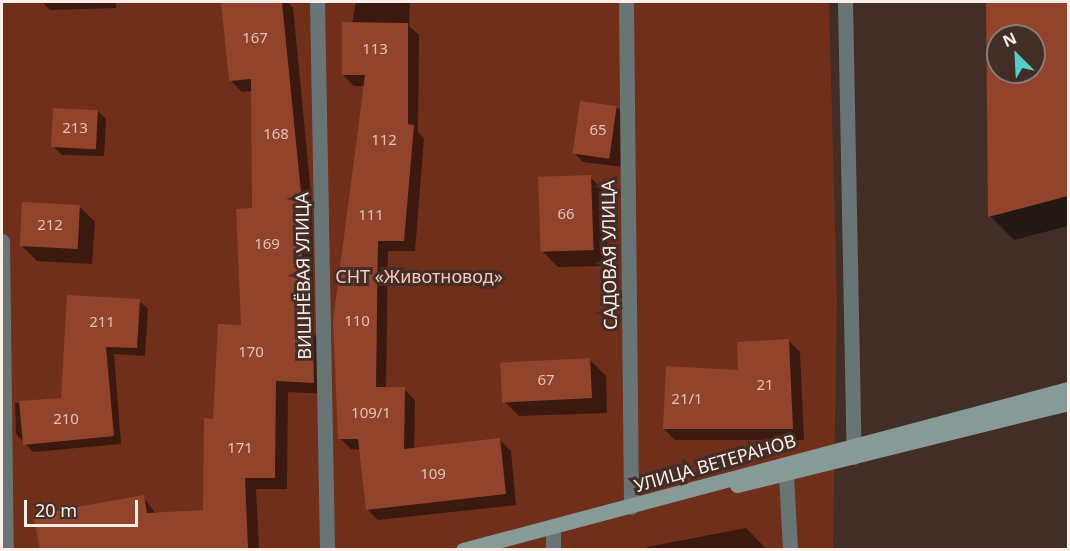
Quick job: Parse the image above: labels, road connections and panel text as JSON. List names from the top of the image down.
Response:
{
  "streets": {
    "street": ["САДОВАЯ УЛИЦА", "ВИШНЁВАЯ УЛИЦА", "УЛИЦА ВЕТЕРАНОВ"]
  },
  "crossings": [
    ["САДОВАЯ УЛИЦА", "УЛИЦА ВЕТЕРАНОВ"]
  ],
  "parks": ["СНТ «Животновод»"],
  "house_numbers": [
    "167",
    "113",
    "213",
    "65",
    "168",
    "112",
    "66",
    "111",
    "212",
    "169",
    "110",
    "211",
    "170",
    "67",
    "21",
    "21/1",
    "109/1",
    "210",
    "171",
    "109"
  ],
  "scale_bar": "20 m",
  "north": "top left"
}
